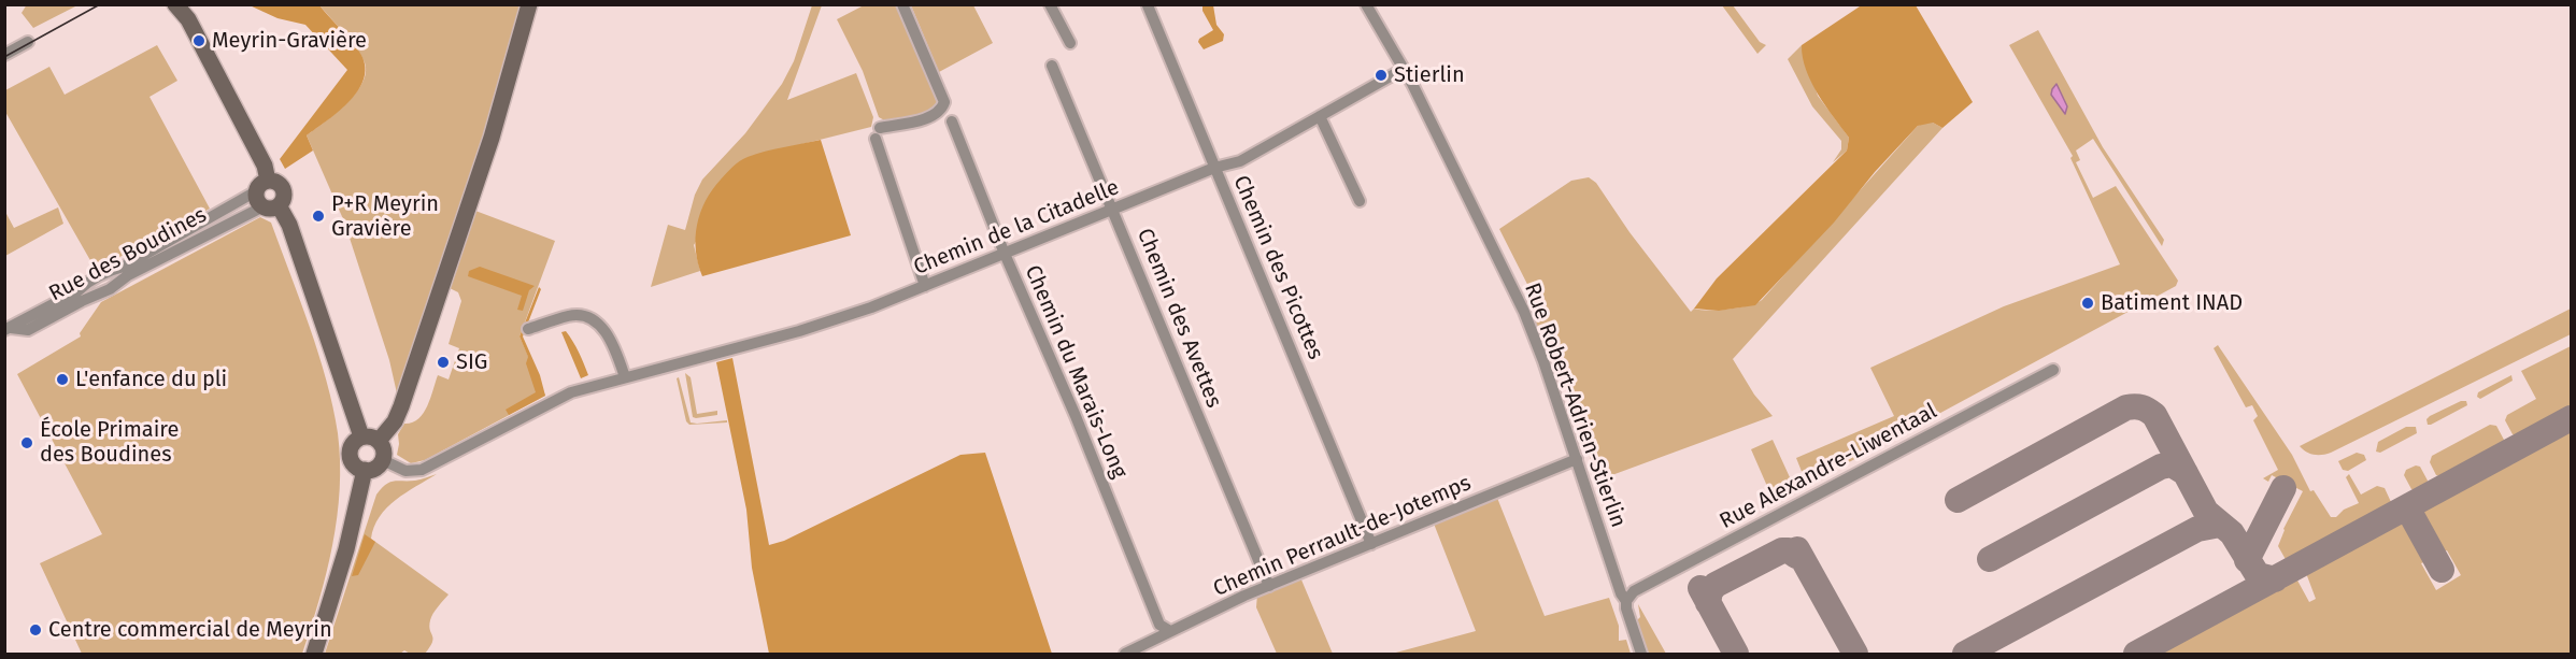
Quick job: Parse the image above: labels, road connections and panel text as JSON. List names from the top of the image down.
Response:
{
  "streets": {
    "street": [
      "Chemin de la Citadelle",
      "Rue des Boudines",
      "Chemin des Picottes",
      "Chemin des Avettes",
      "Chemin du Marais-Long",
      "Rue Robert-Adrien-Stierlin",
      "Rue Alexandre-Liwentaal",
      "Chemin Perrault-de-Jotemps"
    ]
  },
  "crossings": [
    ["Chemin de la Citadelle", "Chemin des Picottes"],
    ["Chemin de la Citadelle", "Chemin des Avettes"],
    ["Chemin de la Citadelle", "Chemin du Marais-Long"],
    ["Chemin de la Citadelle", "Rue Robert-Adrien-Stierlin"],
    ["Chemin des Picottes", "Chemin Perrault-de-Jotemps"],
    ["Chemin des Avettes", "Chemin Perrault-de-Jotemps"],
    ["Chemin du Marais-Long", "Chemin Perrault-de-Jotemps"],
    ["Rue Robert-Adrien-Stierlin", "Rue Alexandre-Liwentaal"],
    ["Rue Robert-Adrien-Stierlin", "Chemin Perrault-de-Jotemps"]
  ],
  "places": [
    "Meyrin-Gravière",
    "Stierlin",
    "P+R Meyrin Gravière",
    "Batiment INAD",
    "SIG",
    "L'enfance du pli",
    "École Primaire des Boudines",
    "Centre commercial de Meyrin"
  ]
}
